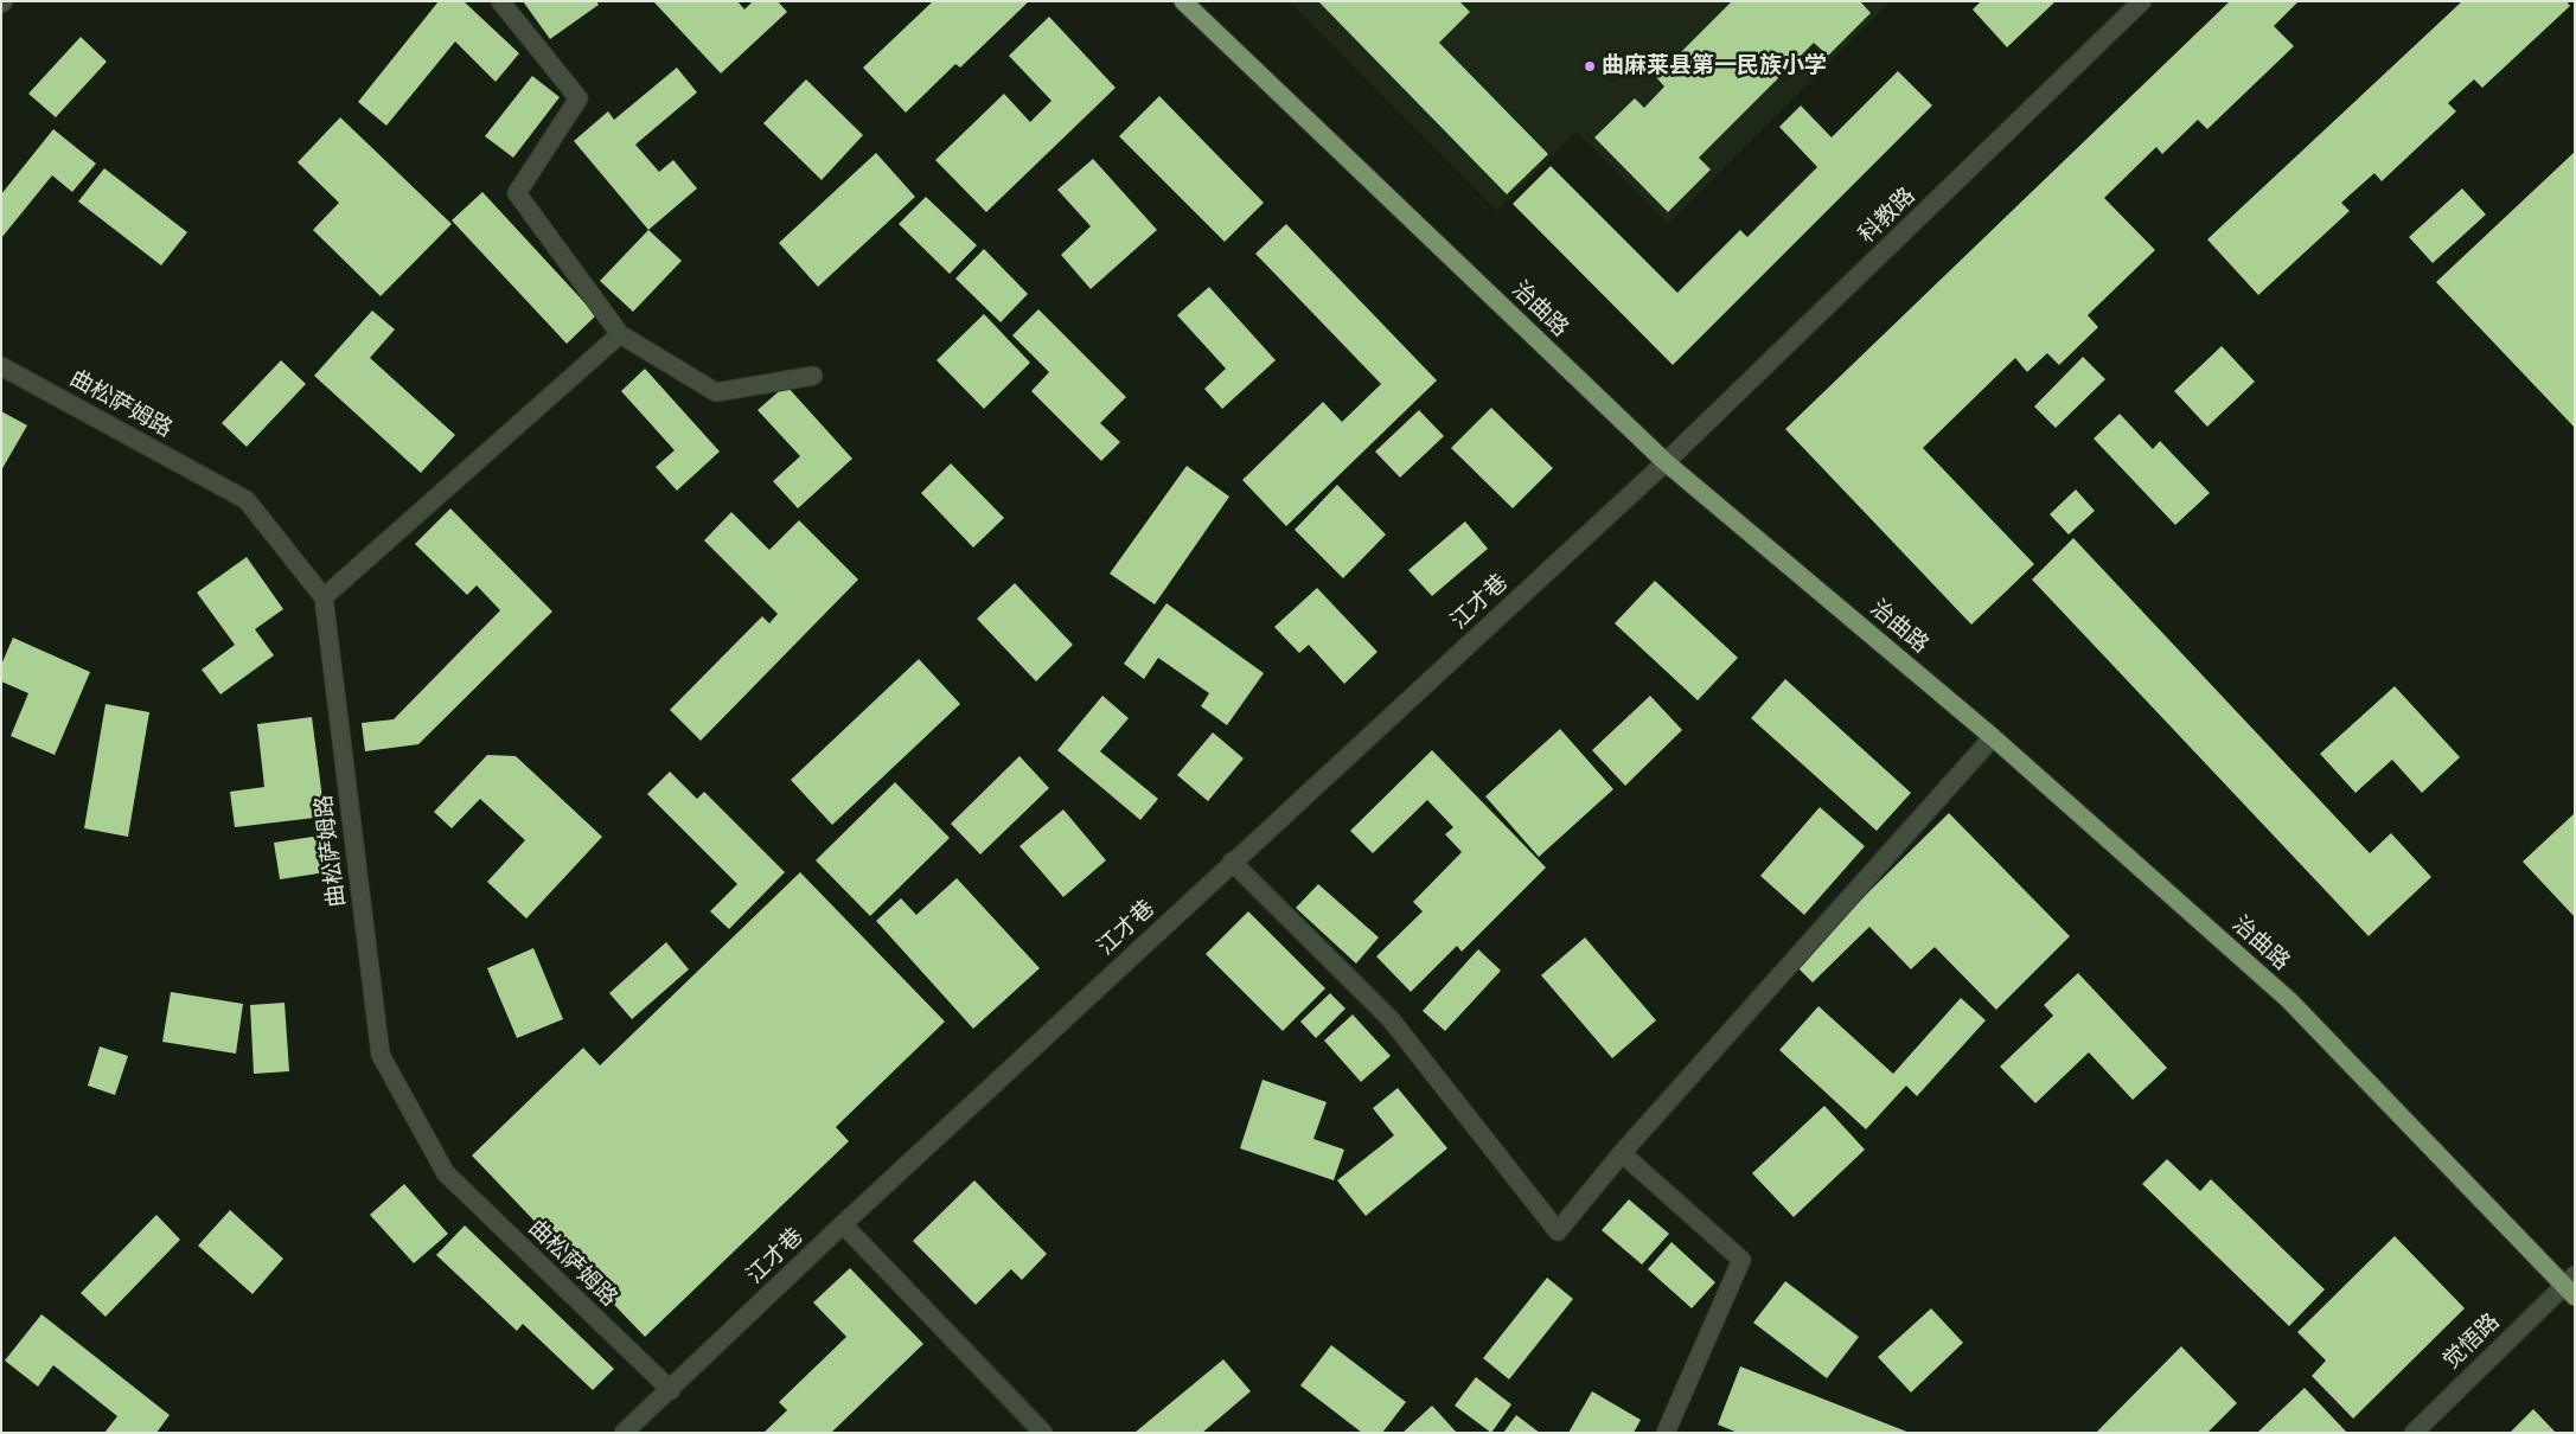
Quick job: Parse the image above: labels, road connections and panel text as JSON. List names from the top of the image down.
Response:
{
  "streets": {
    "main road": ["治曲路"],
    "street": [
      "科教路",
      "曲松萨姆路",
      "江才巷",
      "觉悟路"
    ]
  },
  "crossings": [
    ["科教路", "治曲路"],
    ["科教路", "江才巷"],
    ["治曲路", "江才巷"],
    ["治曲路", "觉悟路"],
    ["曲松萨姆路", "江才巷"]
  ],
  "places": ["曲麻莱县第一民族小学"]
}
